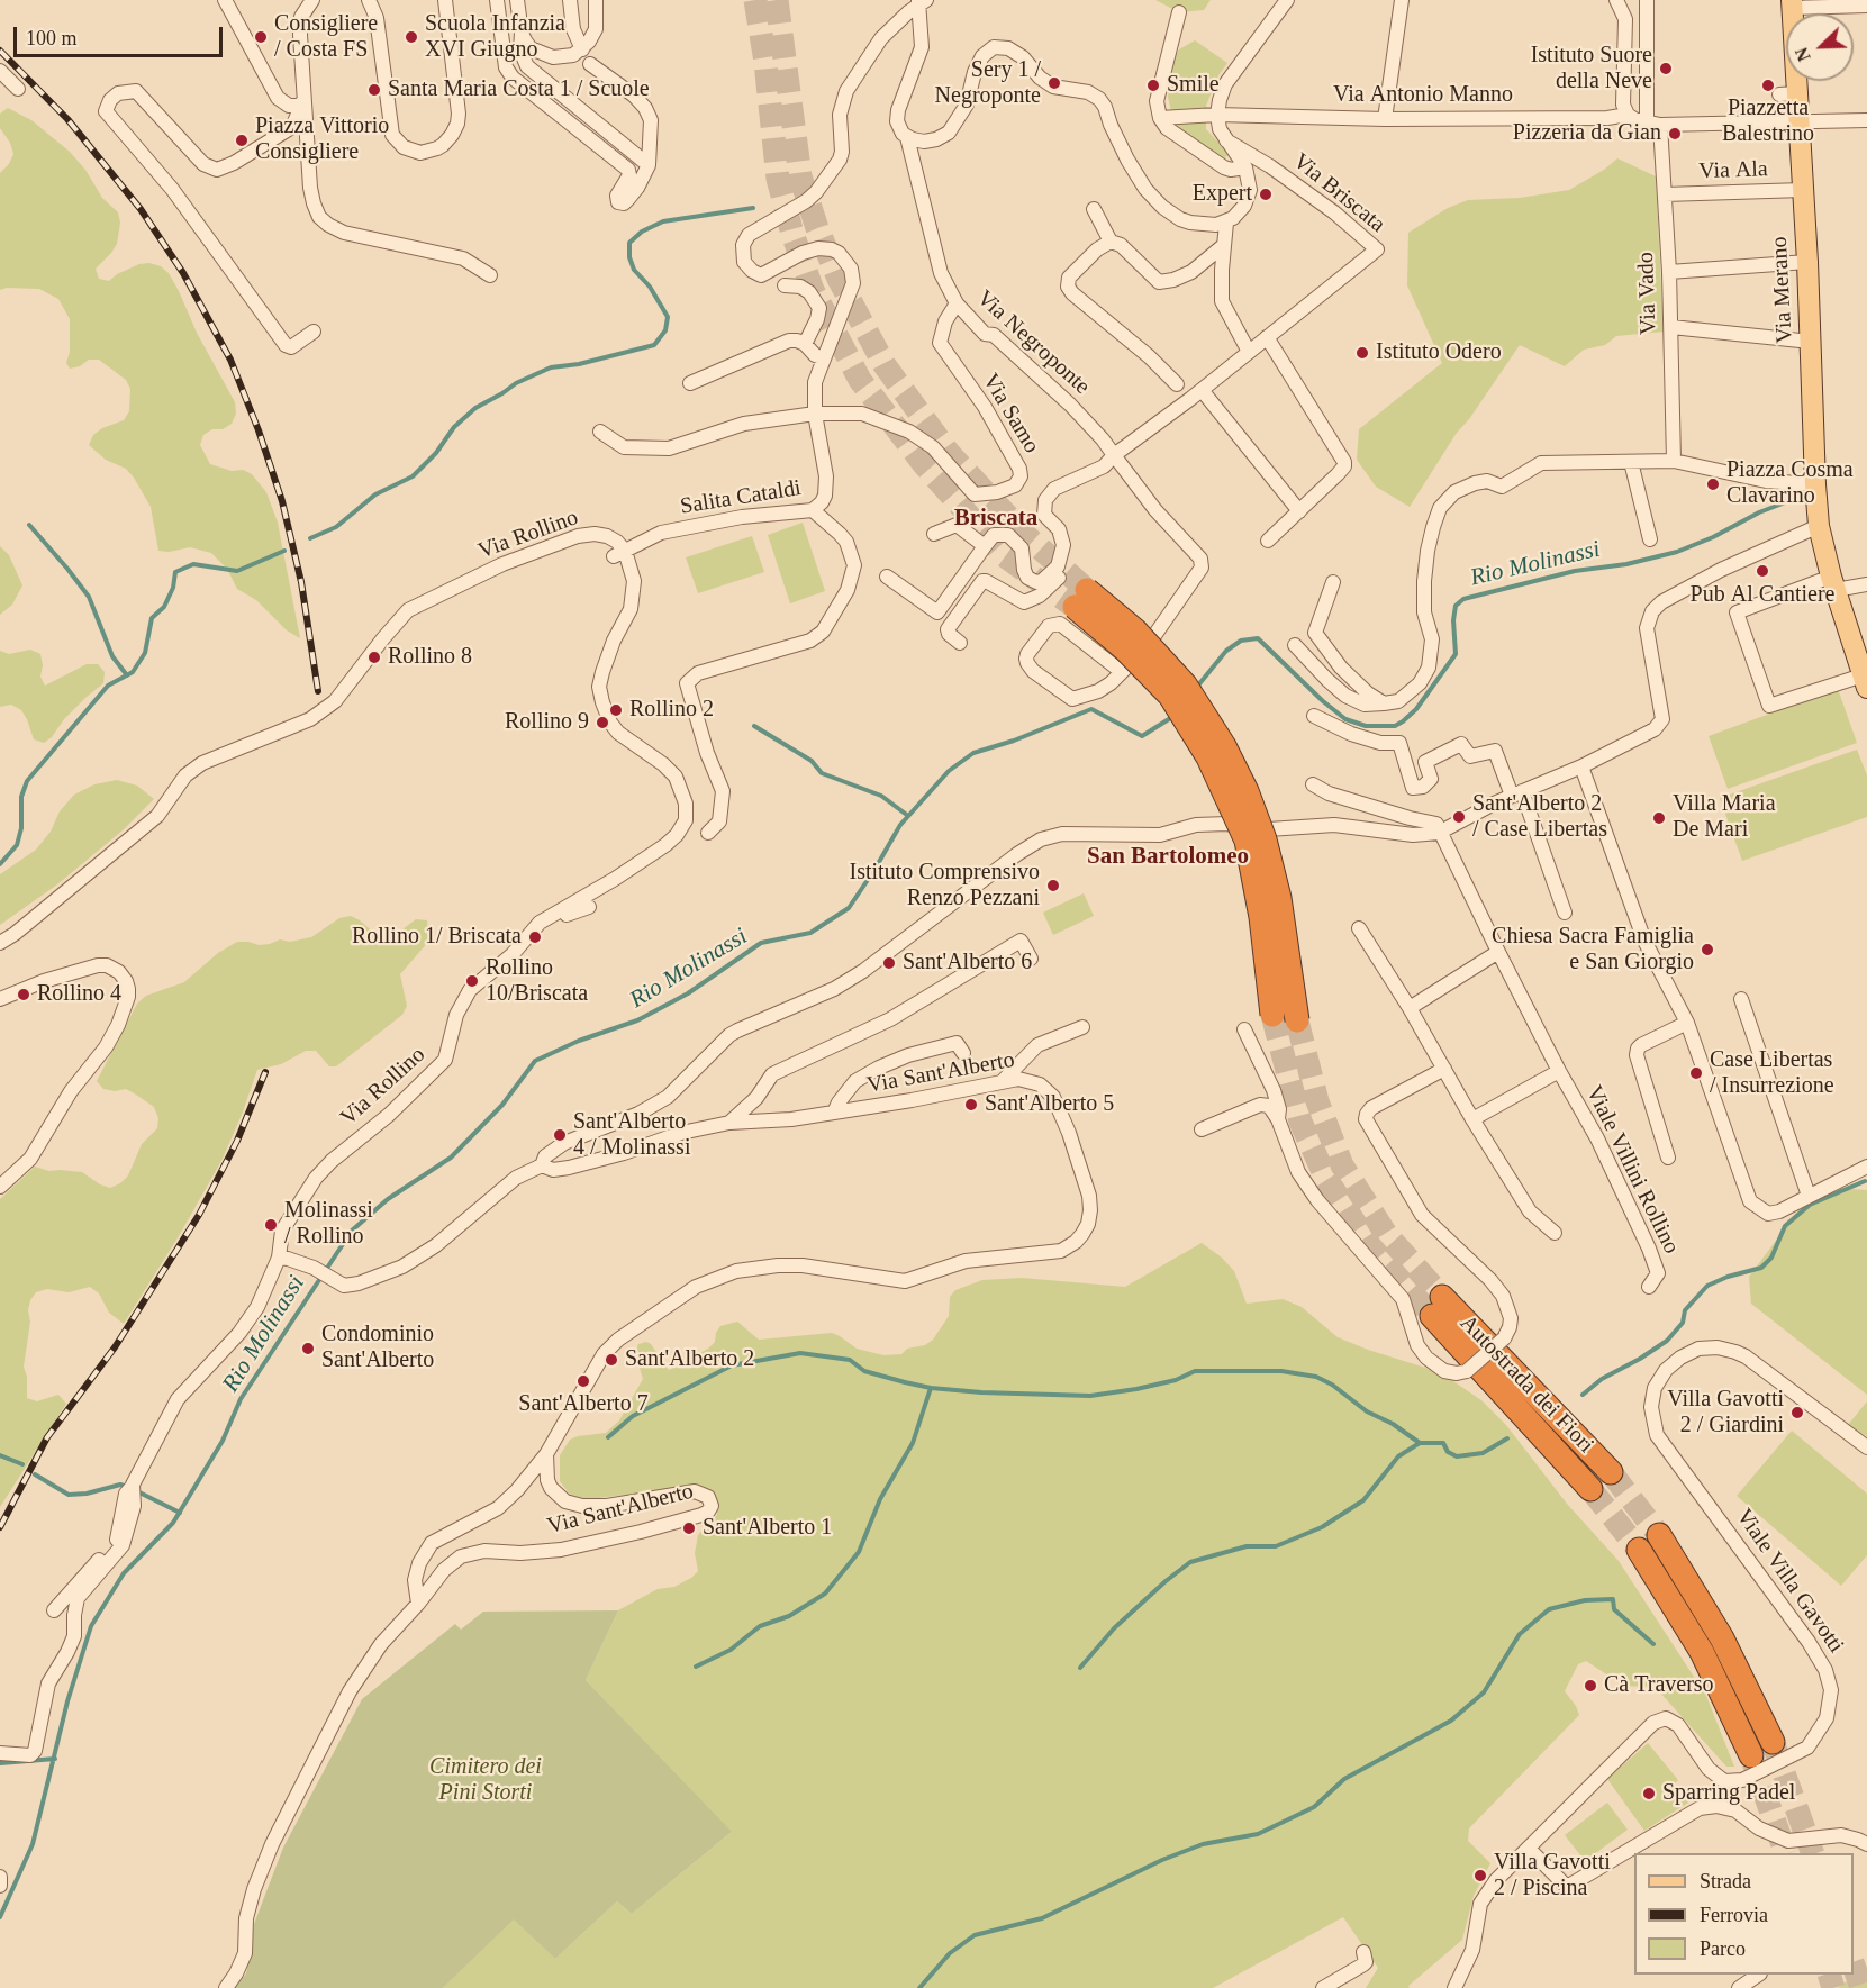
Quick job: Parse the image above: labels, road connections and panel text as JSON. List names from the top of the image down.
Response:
{
  "streets": {
    "highway": ["Autostrada dei Fiori"],
    "main road": ["Via Merano"],
    "street": [
      "Via Antonio Manno",
      "Via Ala",
      "Via Briscata",
      "Via Vado",
      "Via Negroponte",
      "Via Samo",
      "Salita Cataldi",
      "Via Rollino",
      "Via Sant'Alberto",
      "Viale Villini Rollino",
      "Viale Villa Gavotti"
    ]
  },
  "crossings": [
    ["Via Ala", "Via Merano"],
    ["Via Ala", "Via Vado"],
    ["Via Briscata", "Via Negroponte"],
    ["Via Negroponte", "Via Samo"],
    ["Via Negroponte", "Salita Cataldi"],
    ["Via Samo", "Salita Cataldi"],
    ["Salita Cataldi", "Via Rollino"]
  ],
  "districts": ["Briscata", "San Bartolomeo"],
  "water": ["Rio Molinassi"],
  "parks": ["Cimitero dei Pini Storti"],
  "places": [
    "Consigliere / Costa FS",
    "Scuola Infanzia XVI Giugno",
    "Istituto Suore della Neve",
    "Sery 1 / Negroponte",
    "Smile",
    "Piazzetta Balestrino",
    "Santa Maria Costa 1 / Scuole",
    "Pizzeria da Gian",
    "Piazza Vittorio Consigliere",
    "Expert",
    "Istituto Odero",
    "Piazza Cosma Clavarino",
    "Pub Al Cantiere",
    "Rollino 8",
    "Rollino 2",
    "Rollino 9",
    "Sant'Alberto 2 / Case Libertas",
    "Villa Maria De Mari",
    "Istituto Comprensivo Renzo Pezzani",
    "Rollino 1/ Briscata",
    "Chiesa Sacra Famiglia e San Giorgio",
    "Sant'Alberto 6",
    "Rollino 10/Briscata",
    "Rollino 4",
    "Case Libertas / Insurrezione",
    "Sant'Alberto 5",
    "Sant'Alberto 4 / Molinassi",
    "Molinassi / Rollino",
    "Condominio Sant'Alberto",
    "Sant'Alberto 2",
    "Sant'Alberto 7",
    "Villa Gavotti 2 / Giardini",
    "Sant'Alberto 1",
    "Cà Traverso",
    "Sparring Padel",
    "Villa Gavotti 2 / Piscina"
  ],
  "legend": ["Strada", "Ferrovia", "Parco"],
  "scale_bar": "100 m",
  "north": "bottom left"
}
